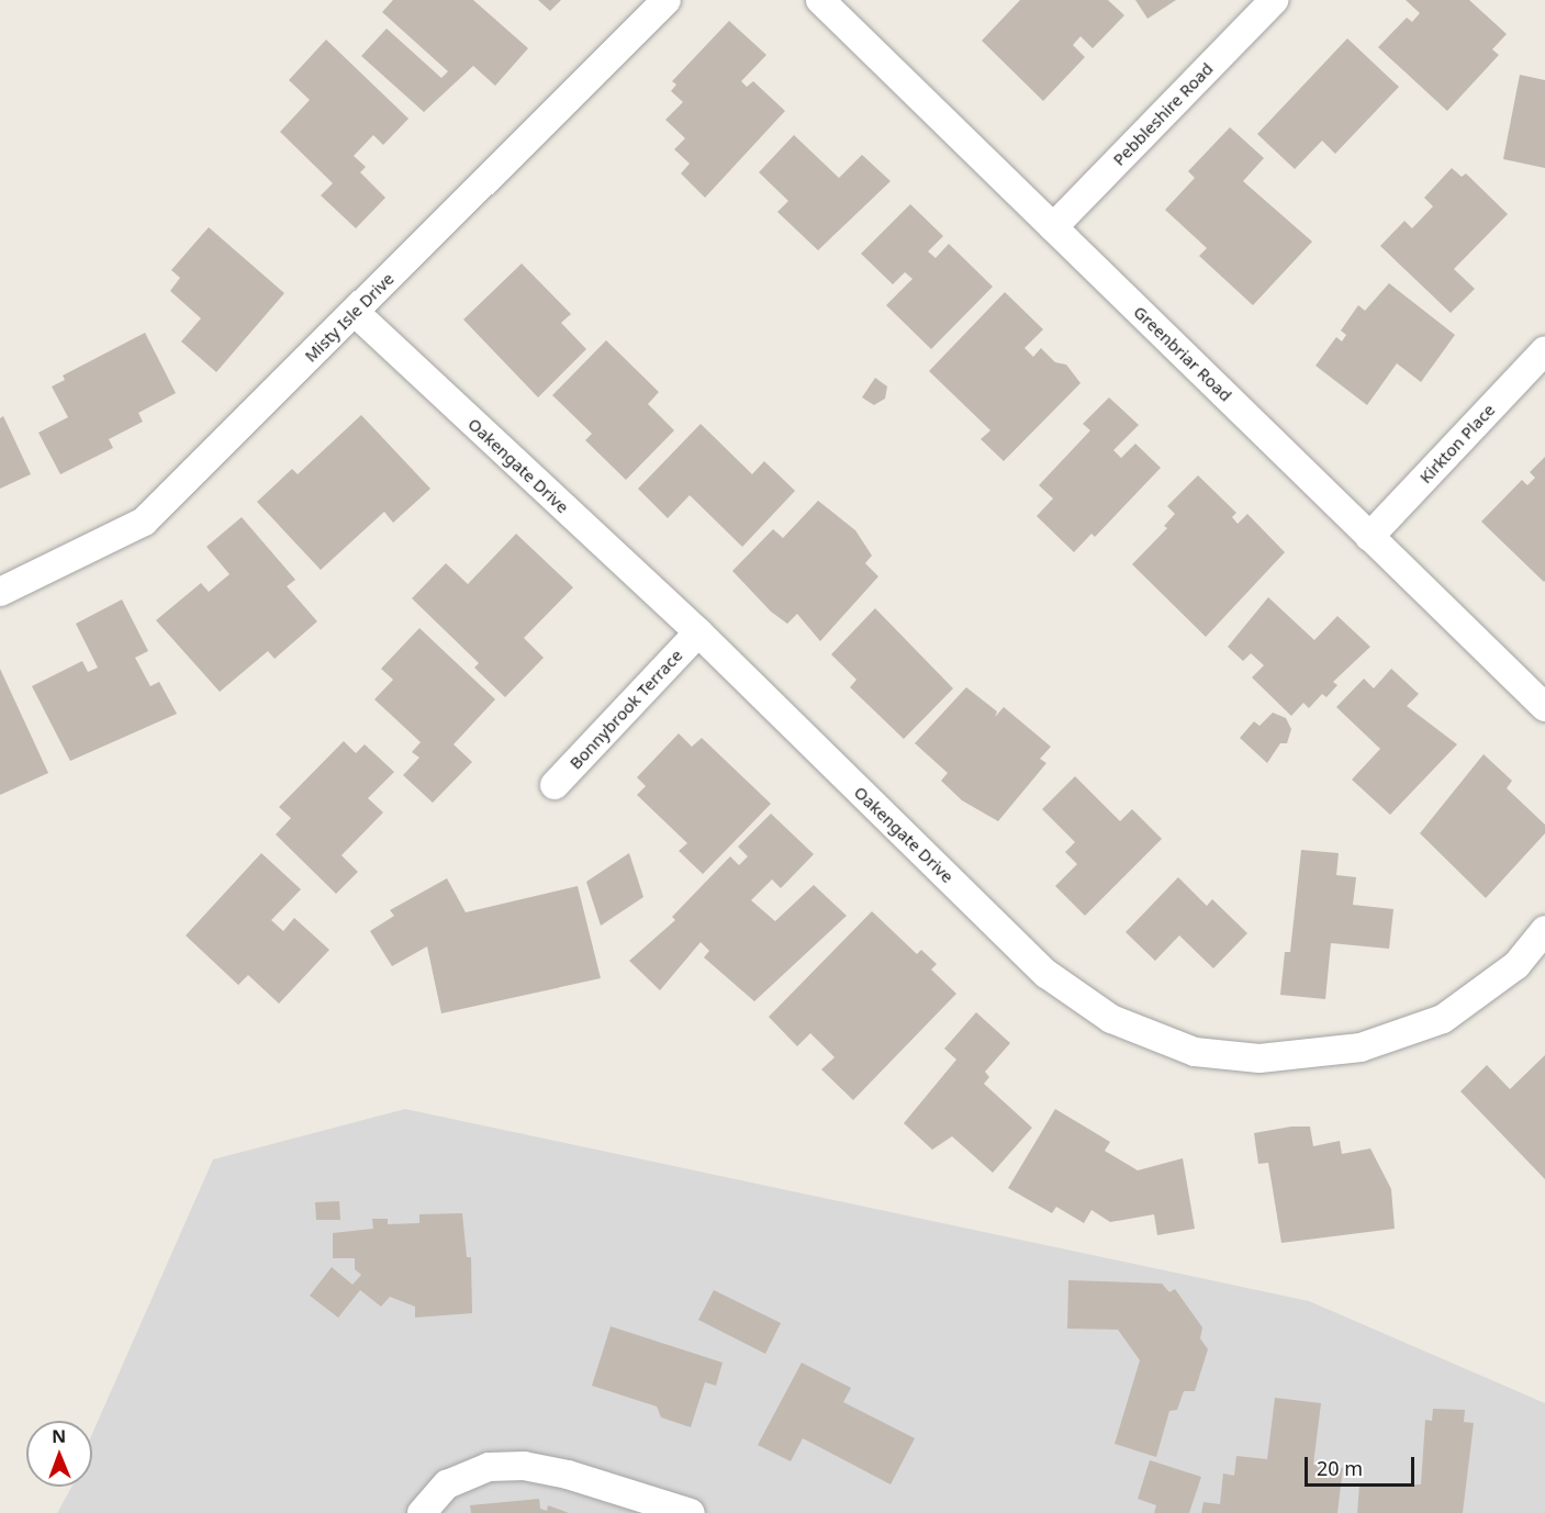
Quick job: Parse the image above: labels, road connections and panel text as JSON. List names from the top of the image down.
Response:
{
  "streets": {
    "street": [
      "Pebbleshire Road",
      "Misty Isle Drive",
      "Greenbriar Road",
      "Kirkton Place",
      "Oakengate Drive",
      "Bonnybrook Terrace"
    ]
  },
  "crossings": [
    ["Pebbleshire Road", "Greenbriar Road"],
    ["Misty Isle Drive", "Oakengate Drive"],
    ["Greenbriar Road", "Kirkton Place"],
    ["Oakengate Drive", "Bonnybrook Terrace"]
  ],
  "scale_bar": "20 m",
  "north": "top"
}
